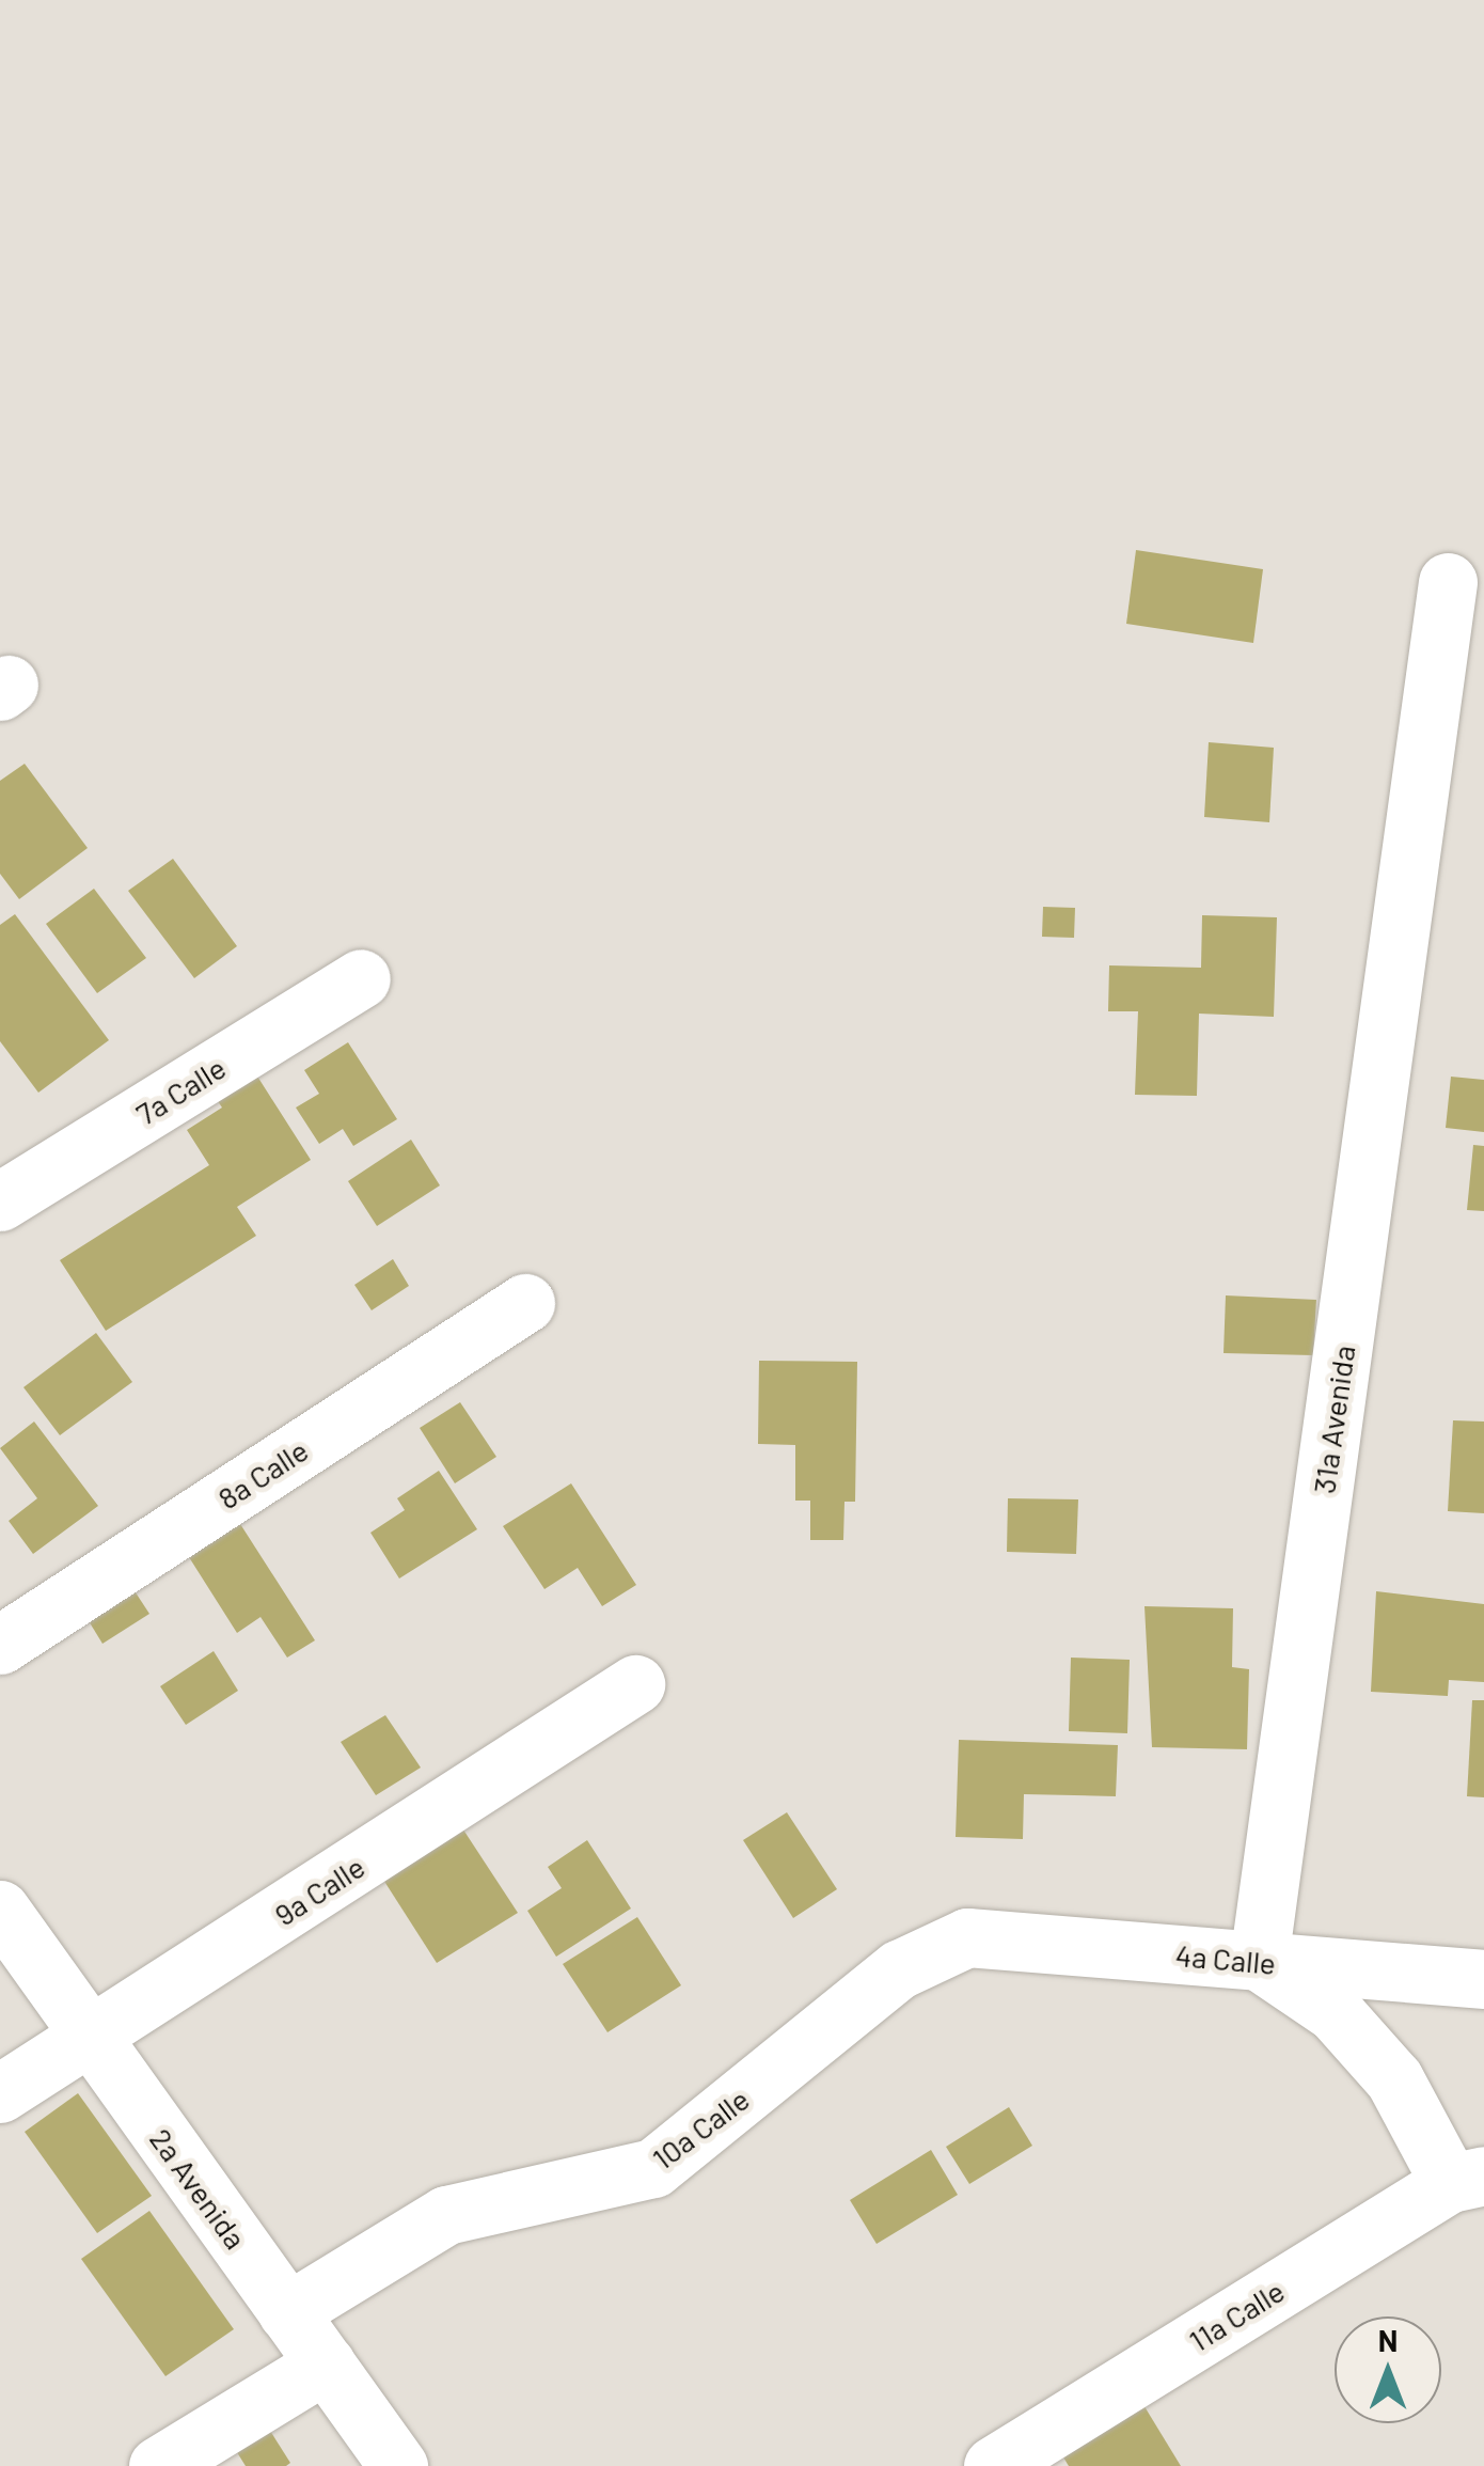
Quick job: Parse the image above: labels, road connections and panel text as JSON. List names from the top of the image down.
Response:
{
  "streets": {
    "street": [
      "7a Calle",
      "31a Avenida",
      "8a Calle",
      "9a Calle",
      "4a Calle",
      "10a Calle",
      "2a Avenida",
      "11a Calle"
    ]
  },
  "crossings": [
    ["31a Avenida", "4a Calle"],
    ["9a Calle", "2a Avenida"],
    ["4a Calle", "10a Calle"],
    ["10a Calle", "2a Avenida"]
  ],
  "north": "top"
}
